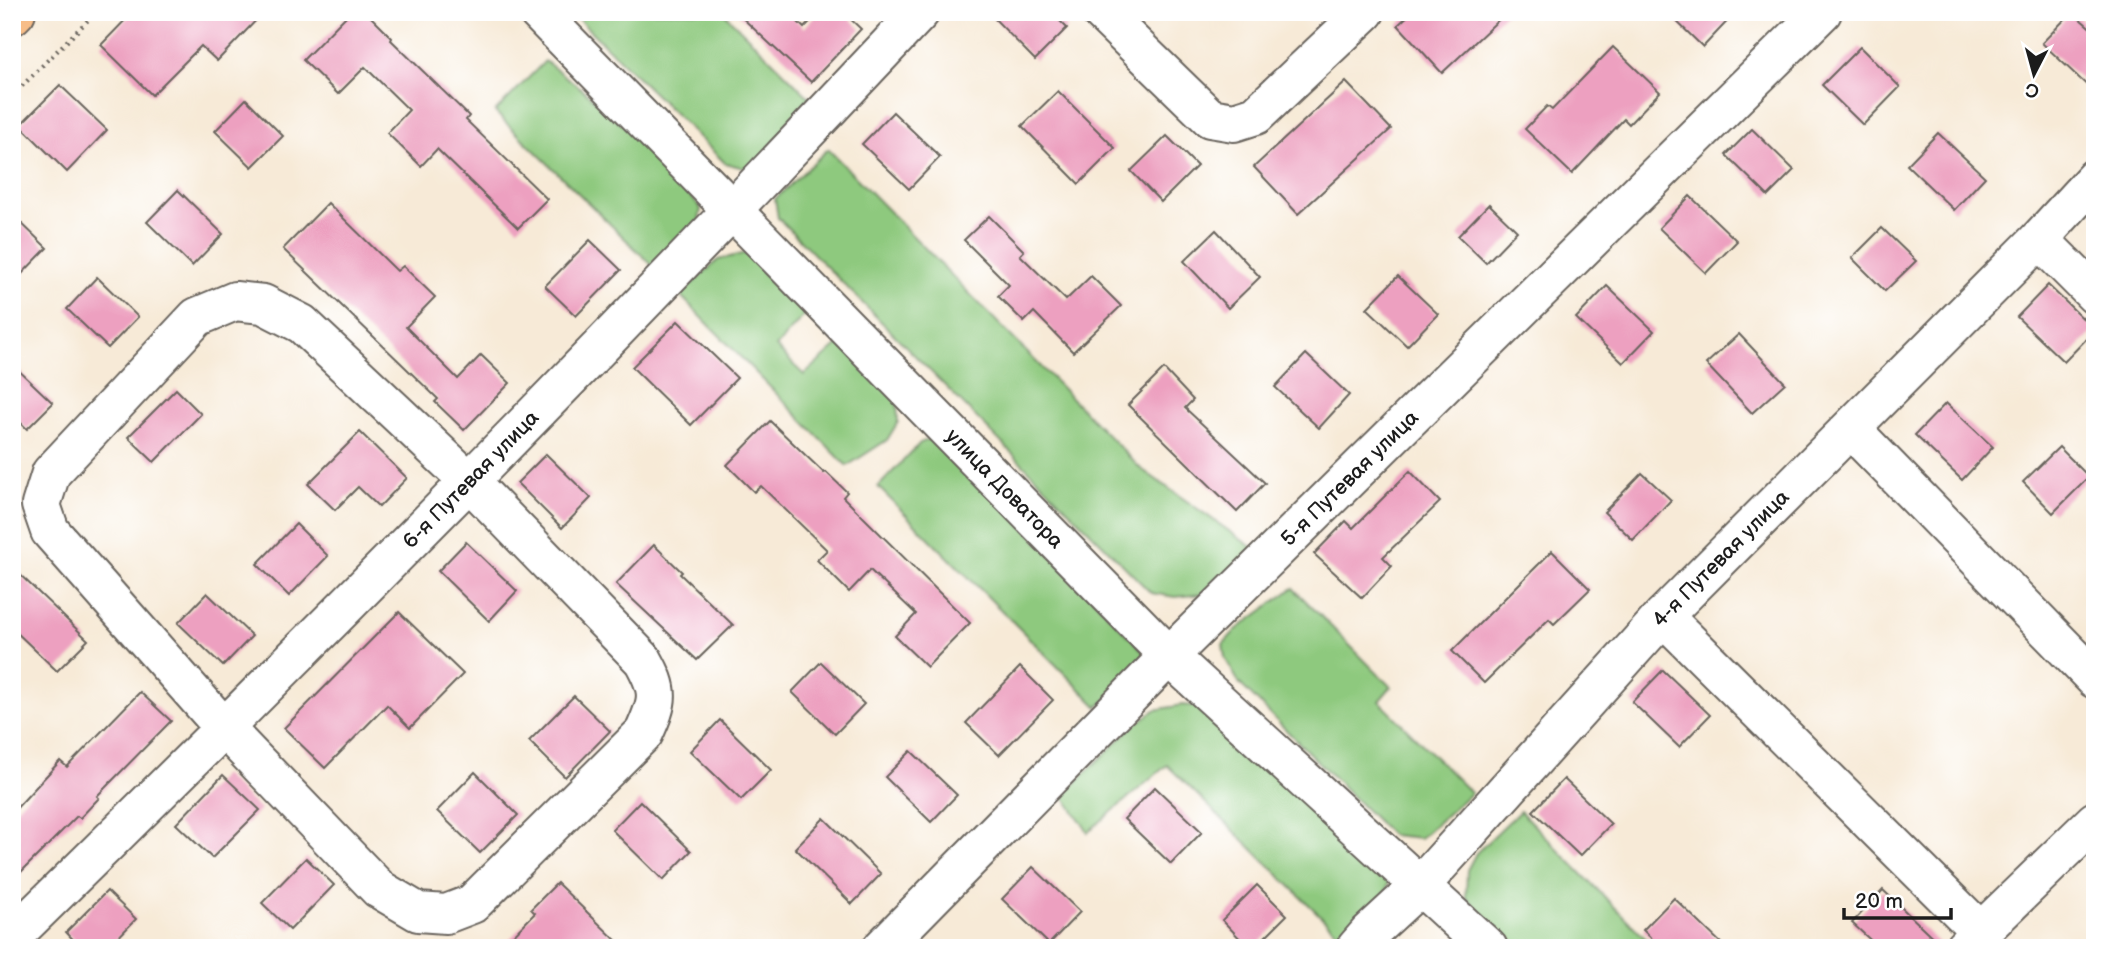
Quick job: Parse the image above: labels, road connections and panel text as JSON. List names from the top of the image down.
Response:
{
  "streets": {
    "street": [
      "5-я Путевая улица",
      "6-я Путевая улица",
      "улица Доватора",
      "4-я Путевая улица"
    ]
  },
  "crossings": [
    ["5-я Путевая улица", "улица Доватора"],
    ["6-я Путевая улица", "улица Доватора"],
    ["улица Доватора", "4-я Путевая улица"]
  ],
  "scale_bar": "20 m",
  "north": "bottom"
}
